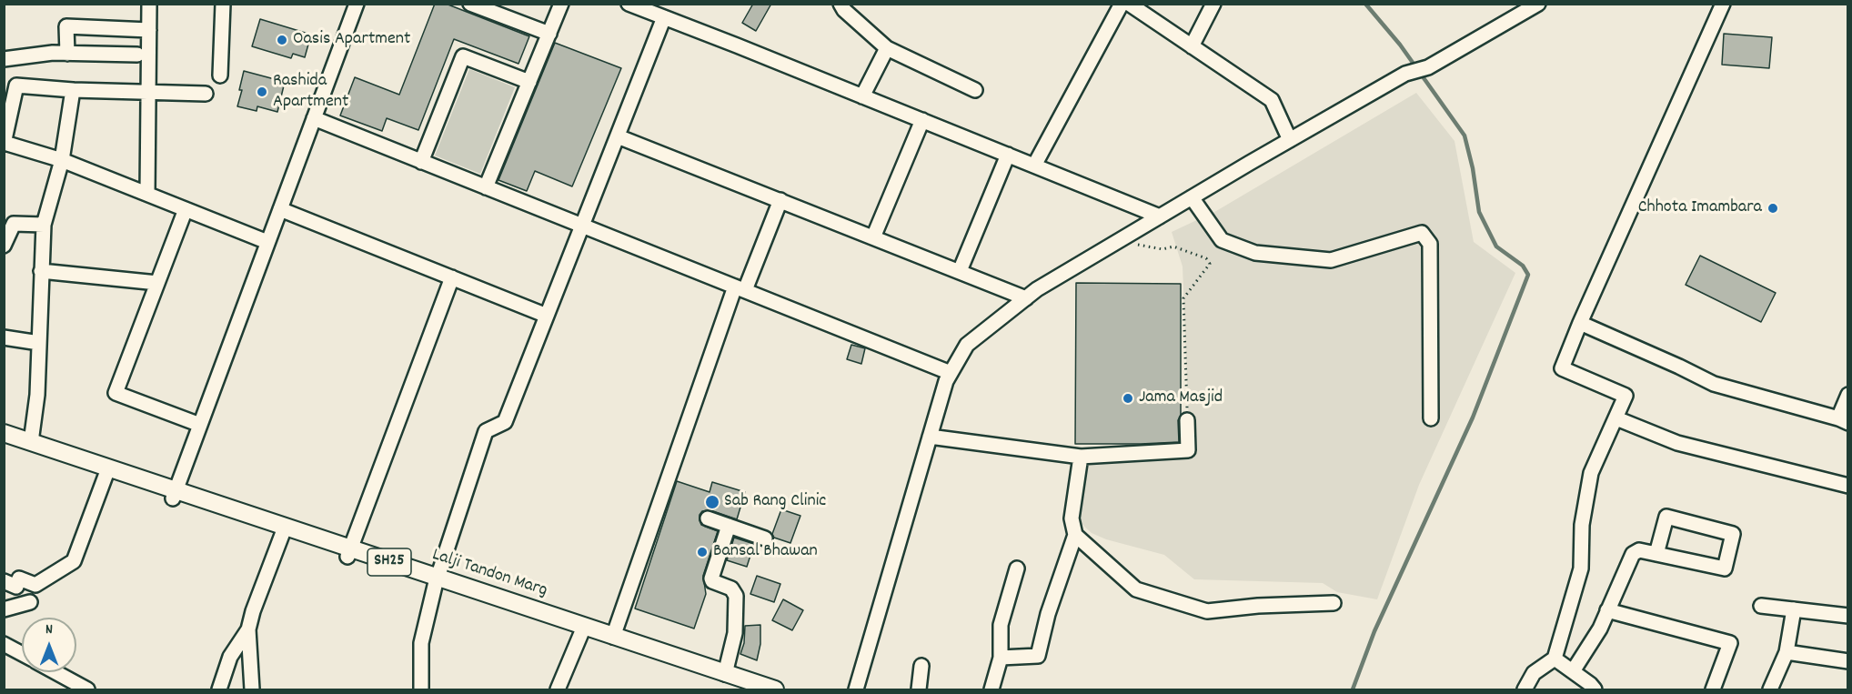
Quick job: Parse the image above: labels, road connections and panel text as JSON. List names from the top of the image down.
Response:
{
  "streets": {
    "main road": ["SH25", "Lalji Tandon Marg"]
  },
  "places": [
    "Oasis Apartment",
    "Rashida Apartment",
    "Chhota Imambara",
    "Jama Masjid",
    "Sab Rang Clinic",
    "Bansal Bhawan"
  ],
  "north": "top"
}
